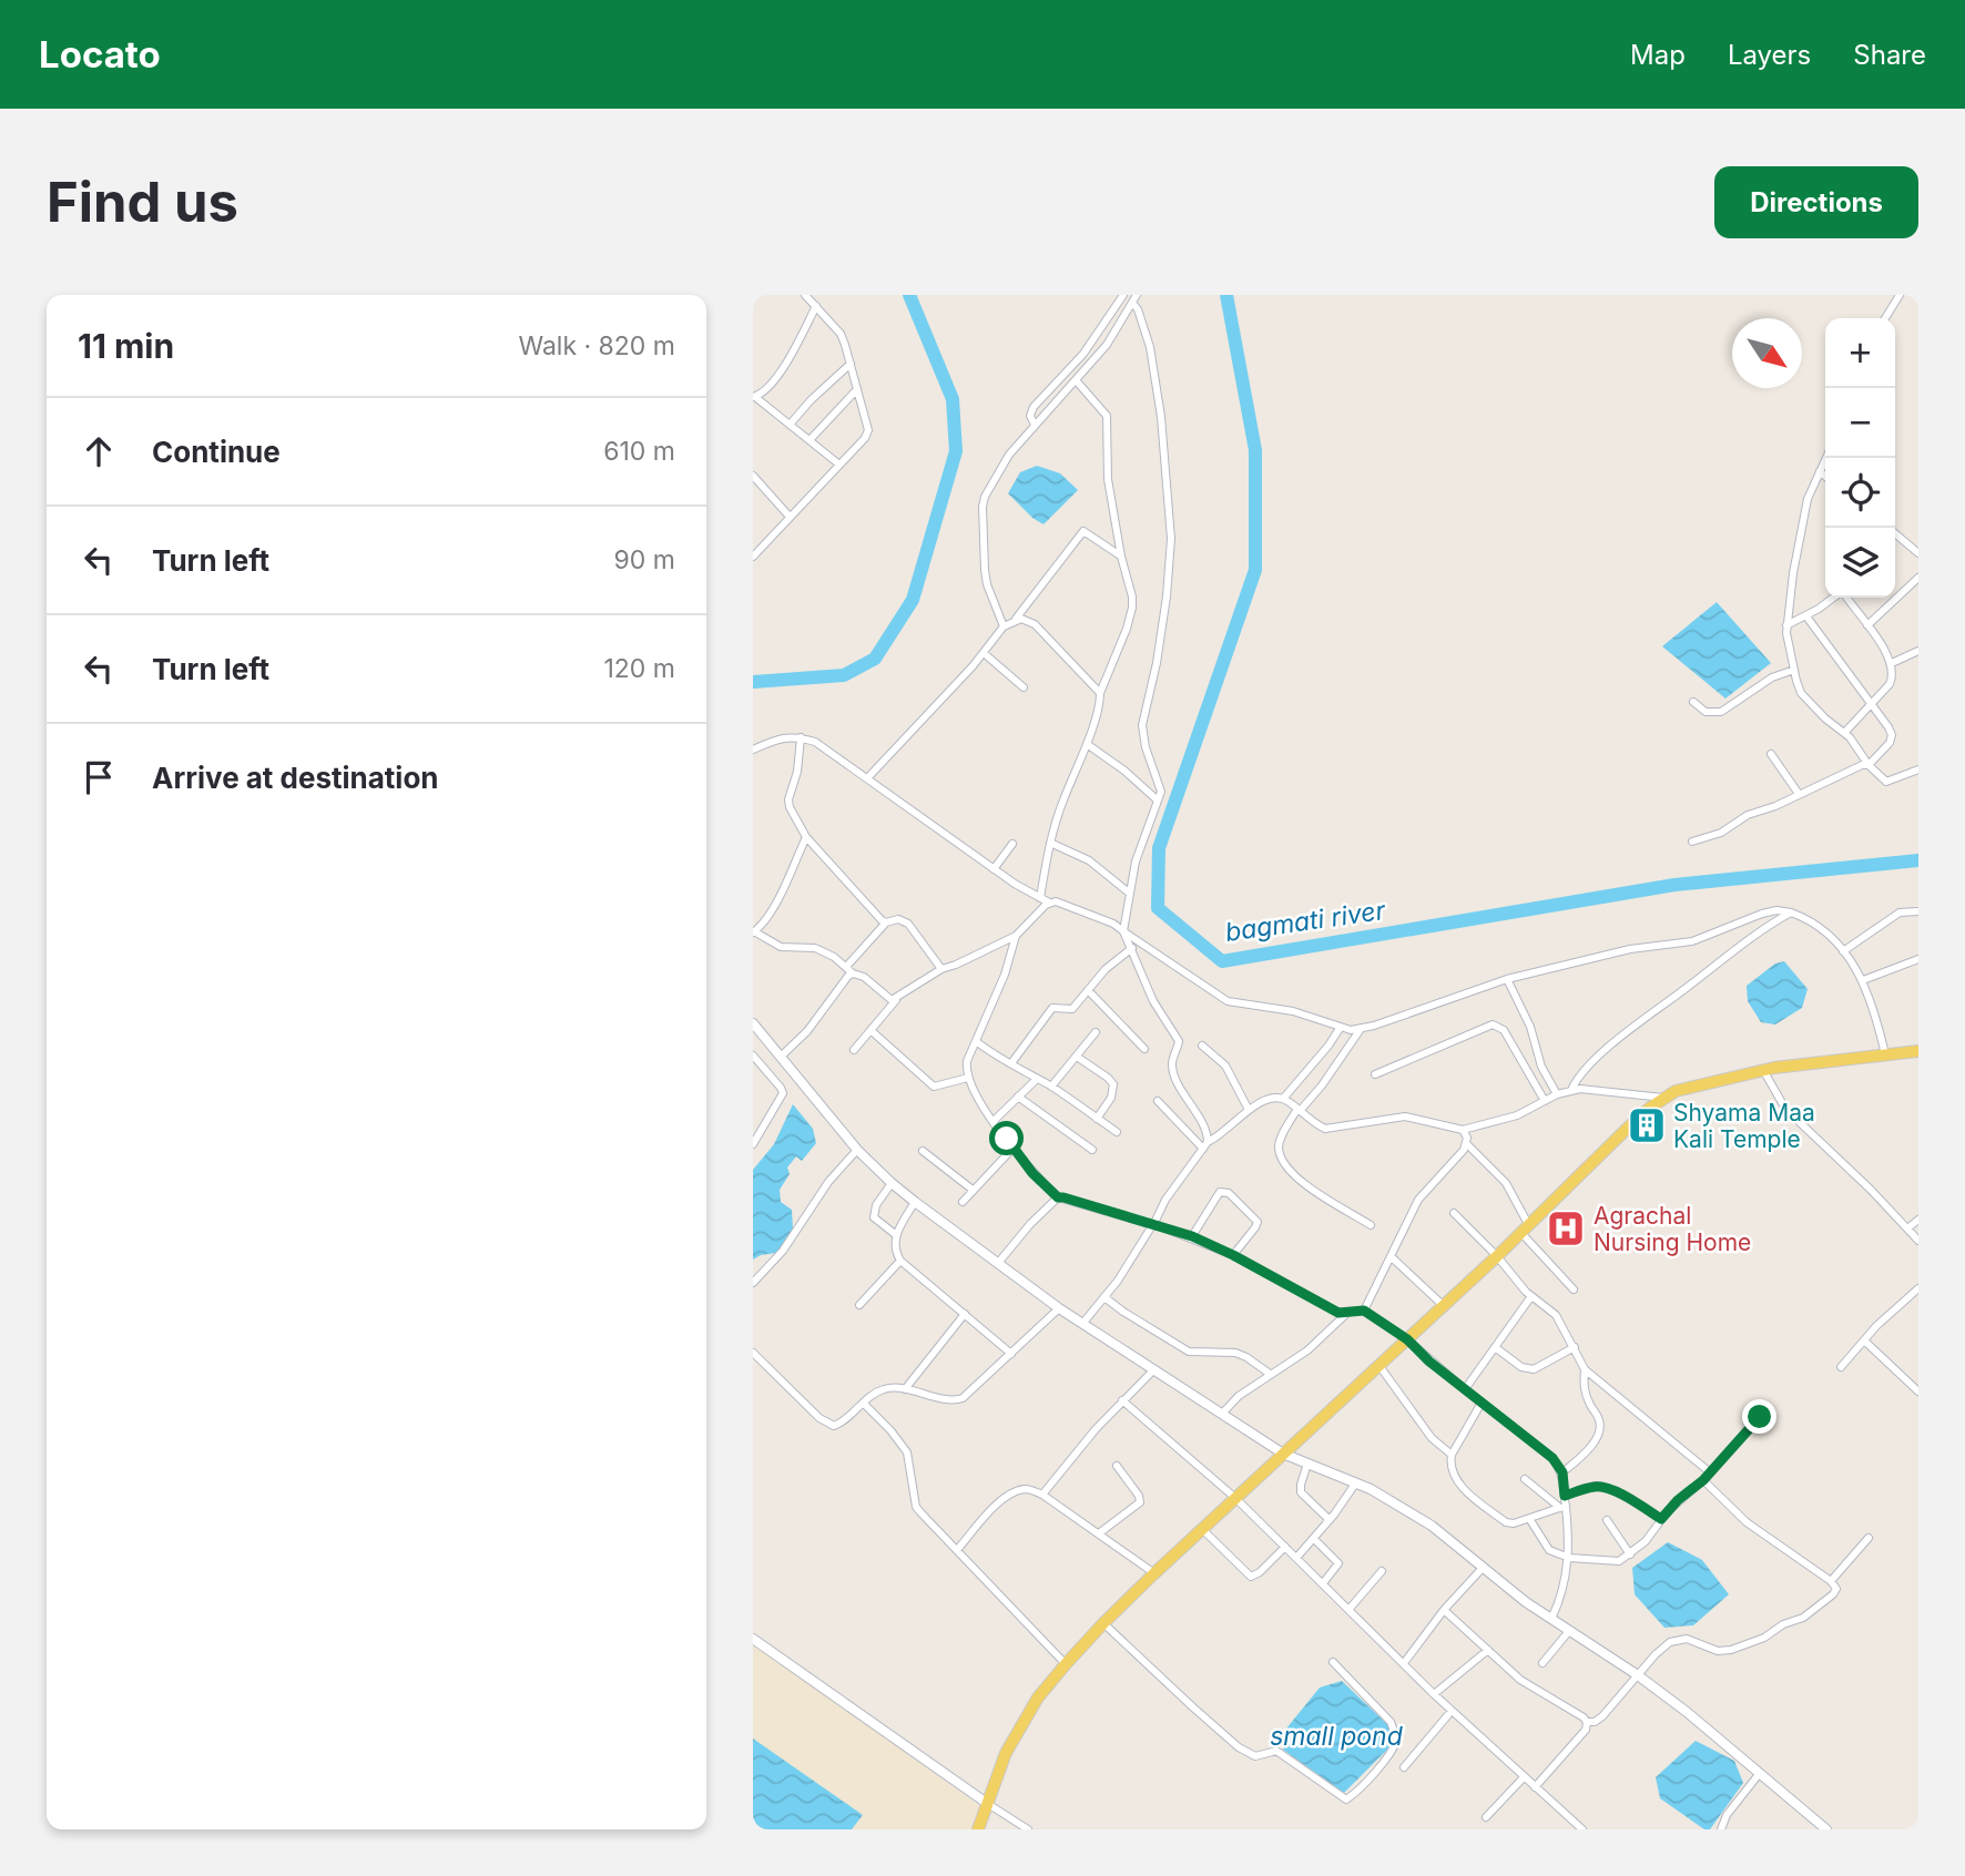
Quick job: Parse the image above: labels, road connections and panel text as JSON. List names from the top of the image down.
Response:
{
  "water": ["bagmati river", "small pond"],
  "places": {
    "building": ["Shyama Maa Kali Temple"],
    "hospital": ["Agrachal Nursing Home"]
  },
  "north": "bottom right",
  "page": {
    "header": "Locato",
    "nav": ["Map", "Layers", "Share"],
    "buttons": "Directions",
    "title": "Find us",
    "heading": ["11 min", "Walk · 820 m"],
    "map_buttons": ["+", "−"],
    "list": [
      ["Continue", "610 m"],
      ["Turn left", "90 m"],
      ["Turn left", "120 m"],
      "Arrive at destination"
    ]
  }
}
